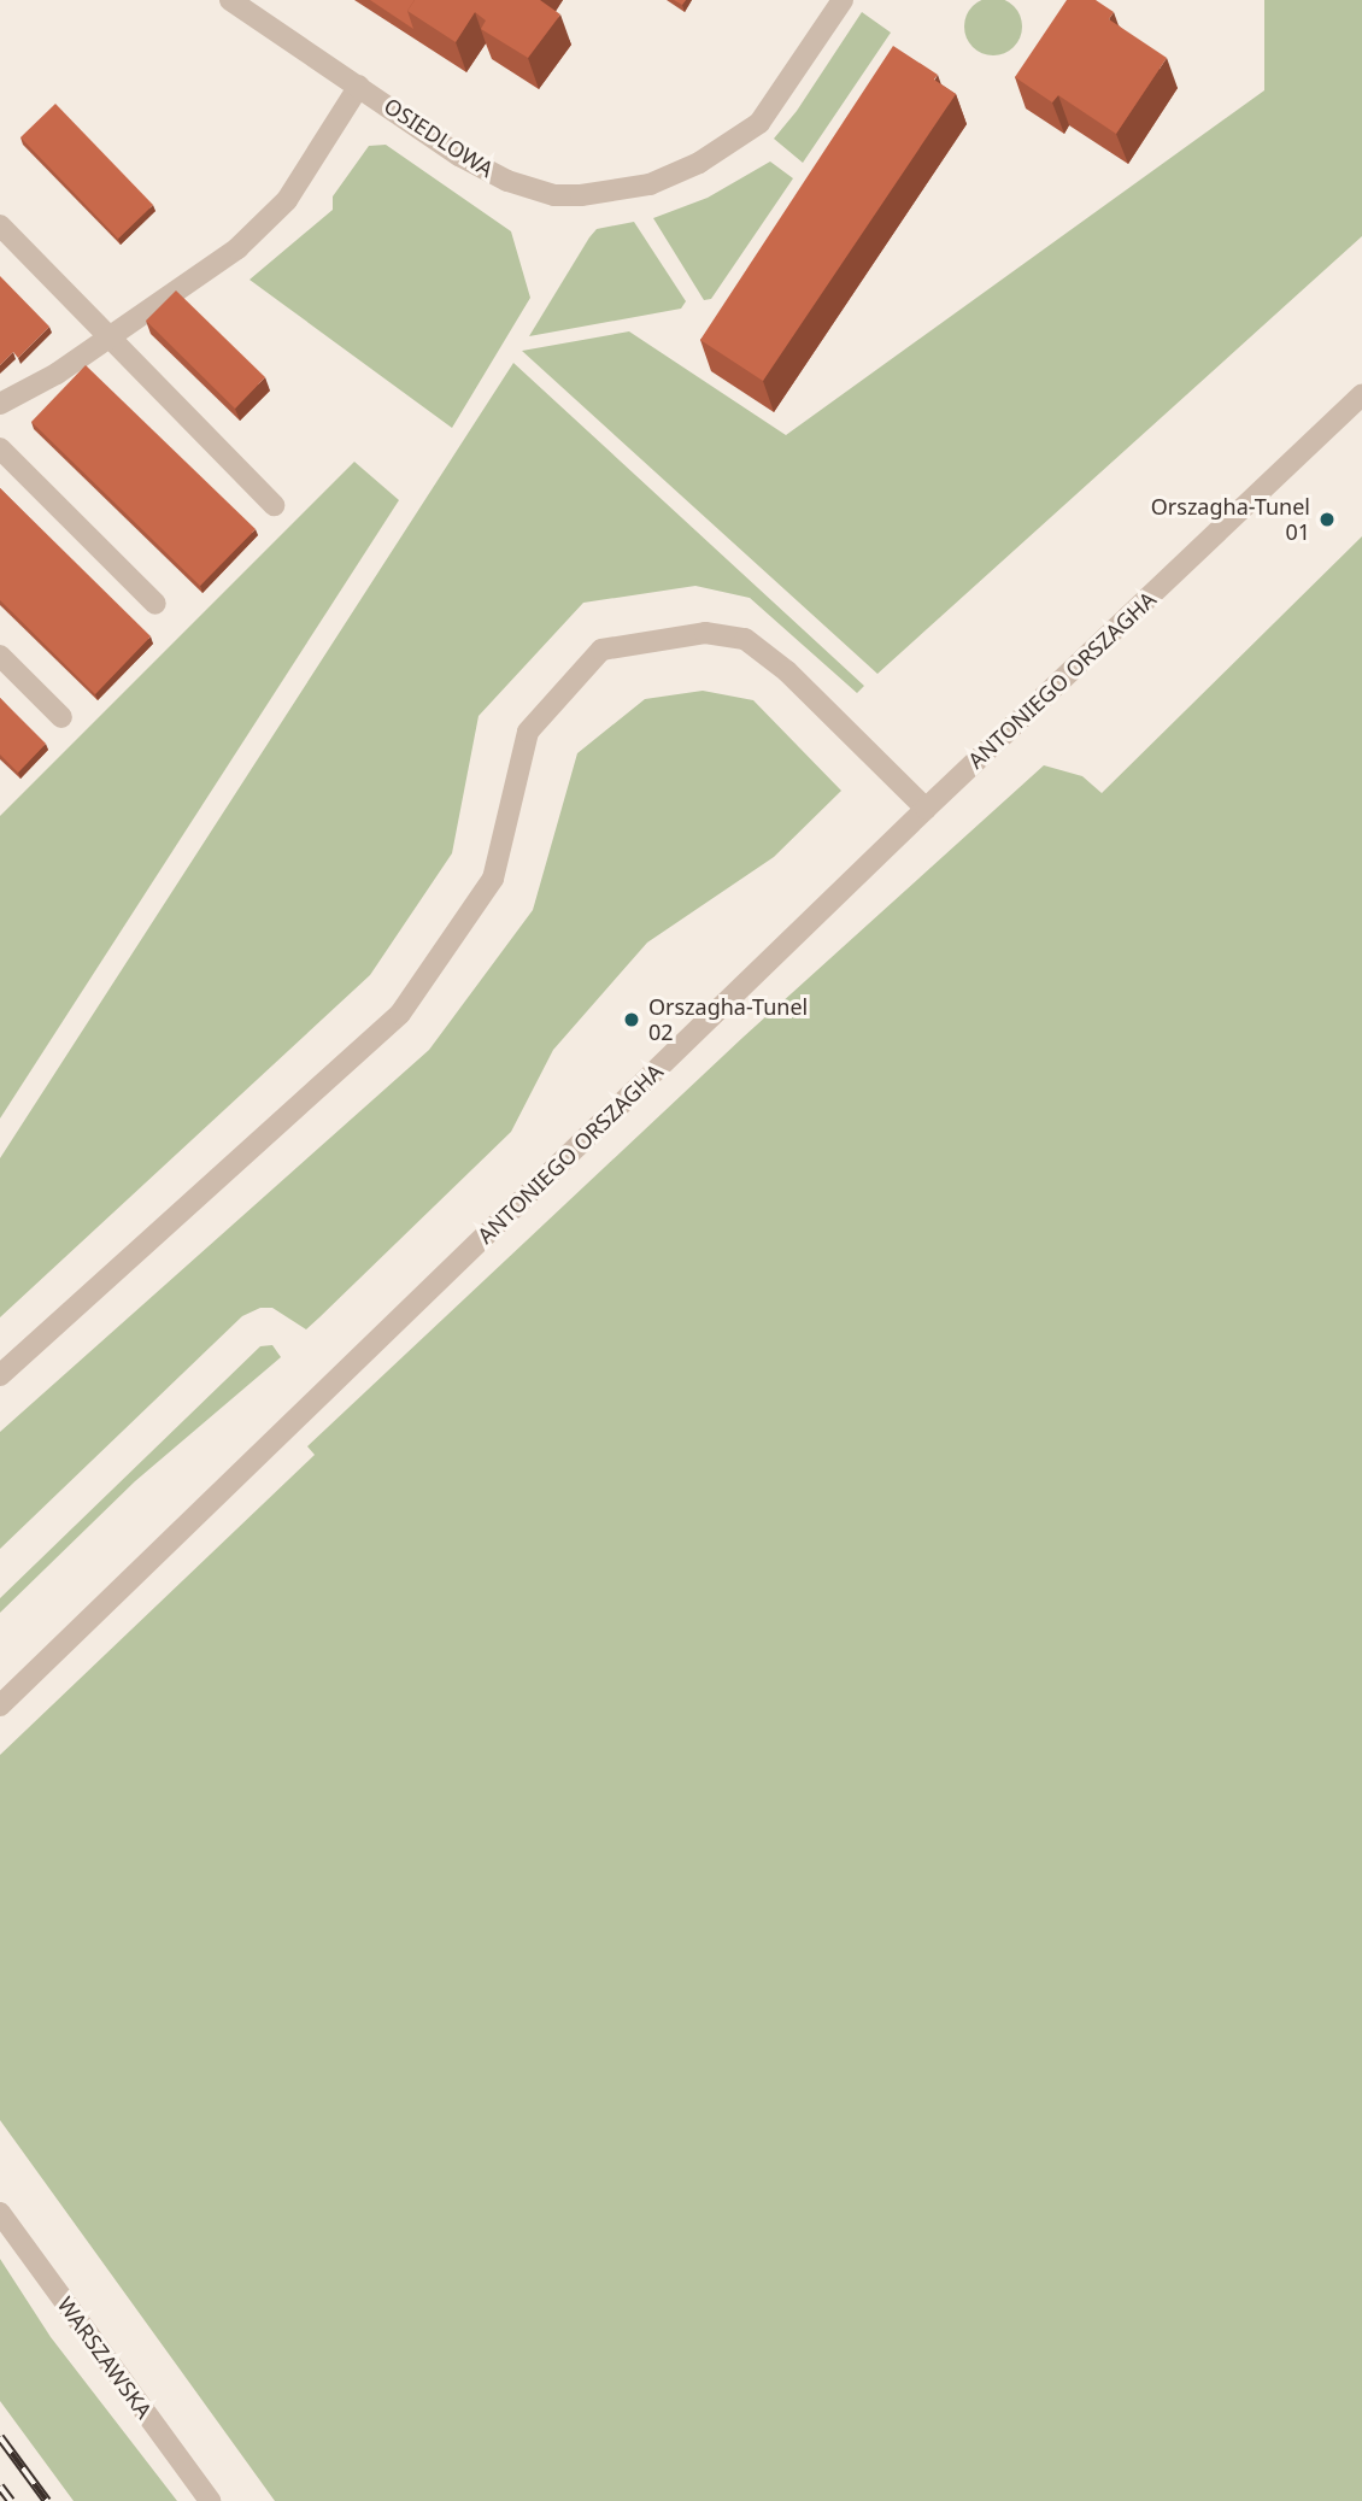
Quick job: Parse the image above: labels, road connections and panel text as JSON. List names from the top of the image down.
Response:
{
  "streets": {
    "street": ["OSIEDLOWA", "ANTONIEGO ORSZAGHA", "WARSZAWSKA"]
  },
  "places": ["Orszagha-Tunel 01", "Orszagha-Tunel 02"]
}
